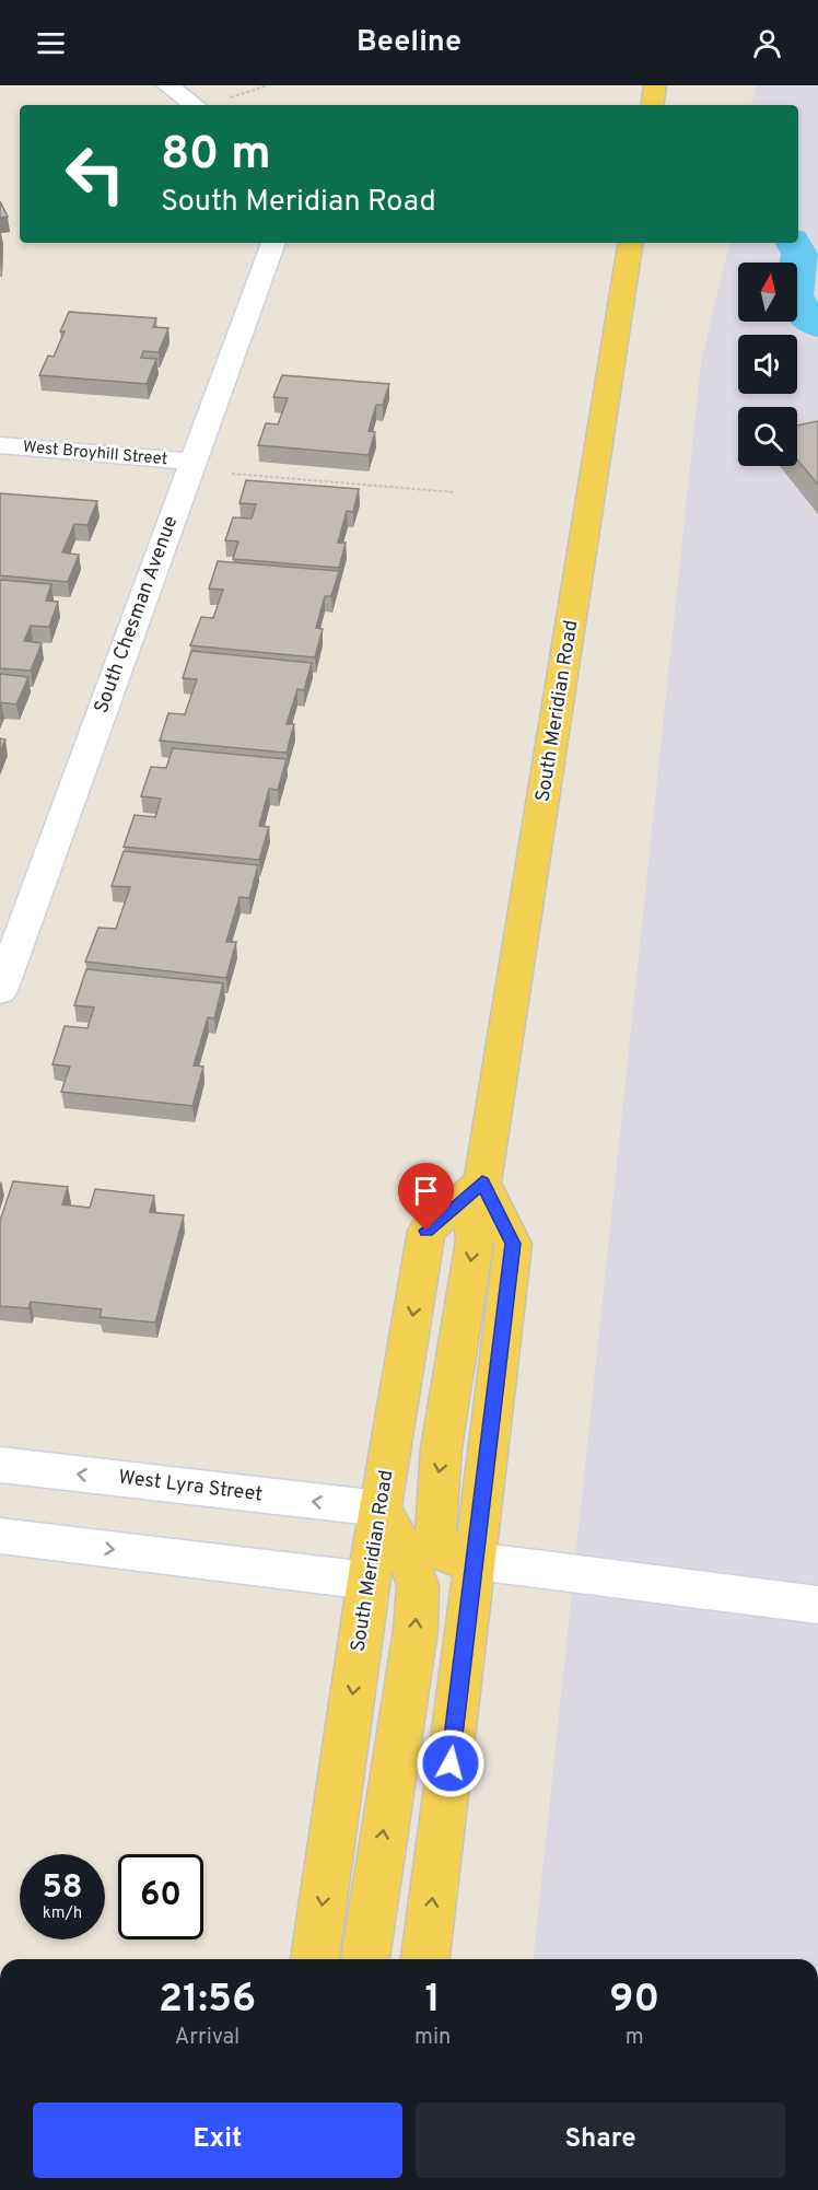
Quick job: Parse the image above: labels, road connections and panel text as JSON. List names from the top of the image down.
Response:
{
  "streets": {
    "main road": ["South Meridian Road"],
    "street": ["West Broyhill Street", "South Chesman Avenue", "West Lyra Street"]
  },
  "crossings": [
    ["West Broyhill Street", "South Chesman Avenue"],
    ["South Meridian Road", "West Lyra Street"]
  ],
  "north": "top",
  "page": {
    "header": "Beeline",
    "turn": ["80 m", "South Meridian Road"],
    "speed": "58 km/h",
    "limit": "60",
    "eta": [
      "21:56",
      "Arrival",
      "1",
      "min",
      "90",
      "m"
    ],
    "buttons": ["Exit", "Share"]
  }
}
